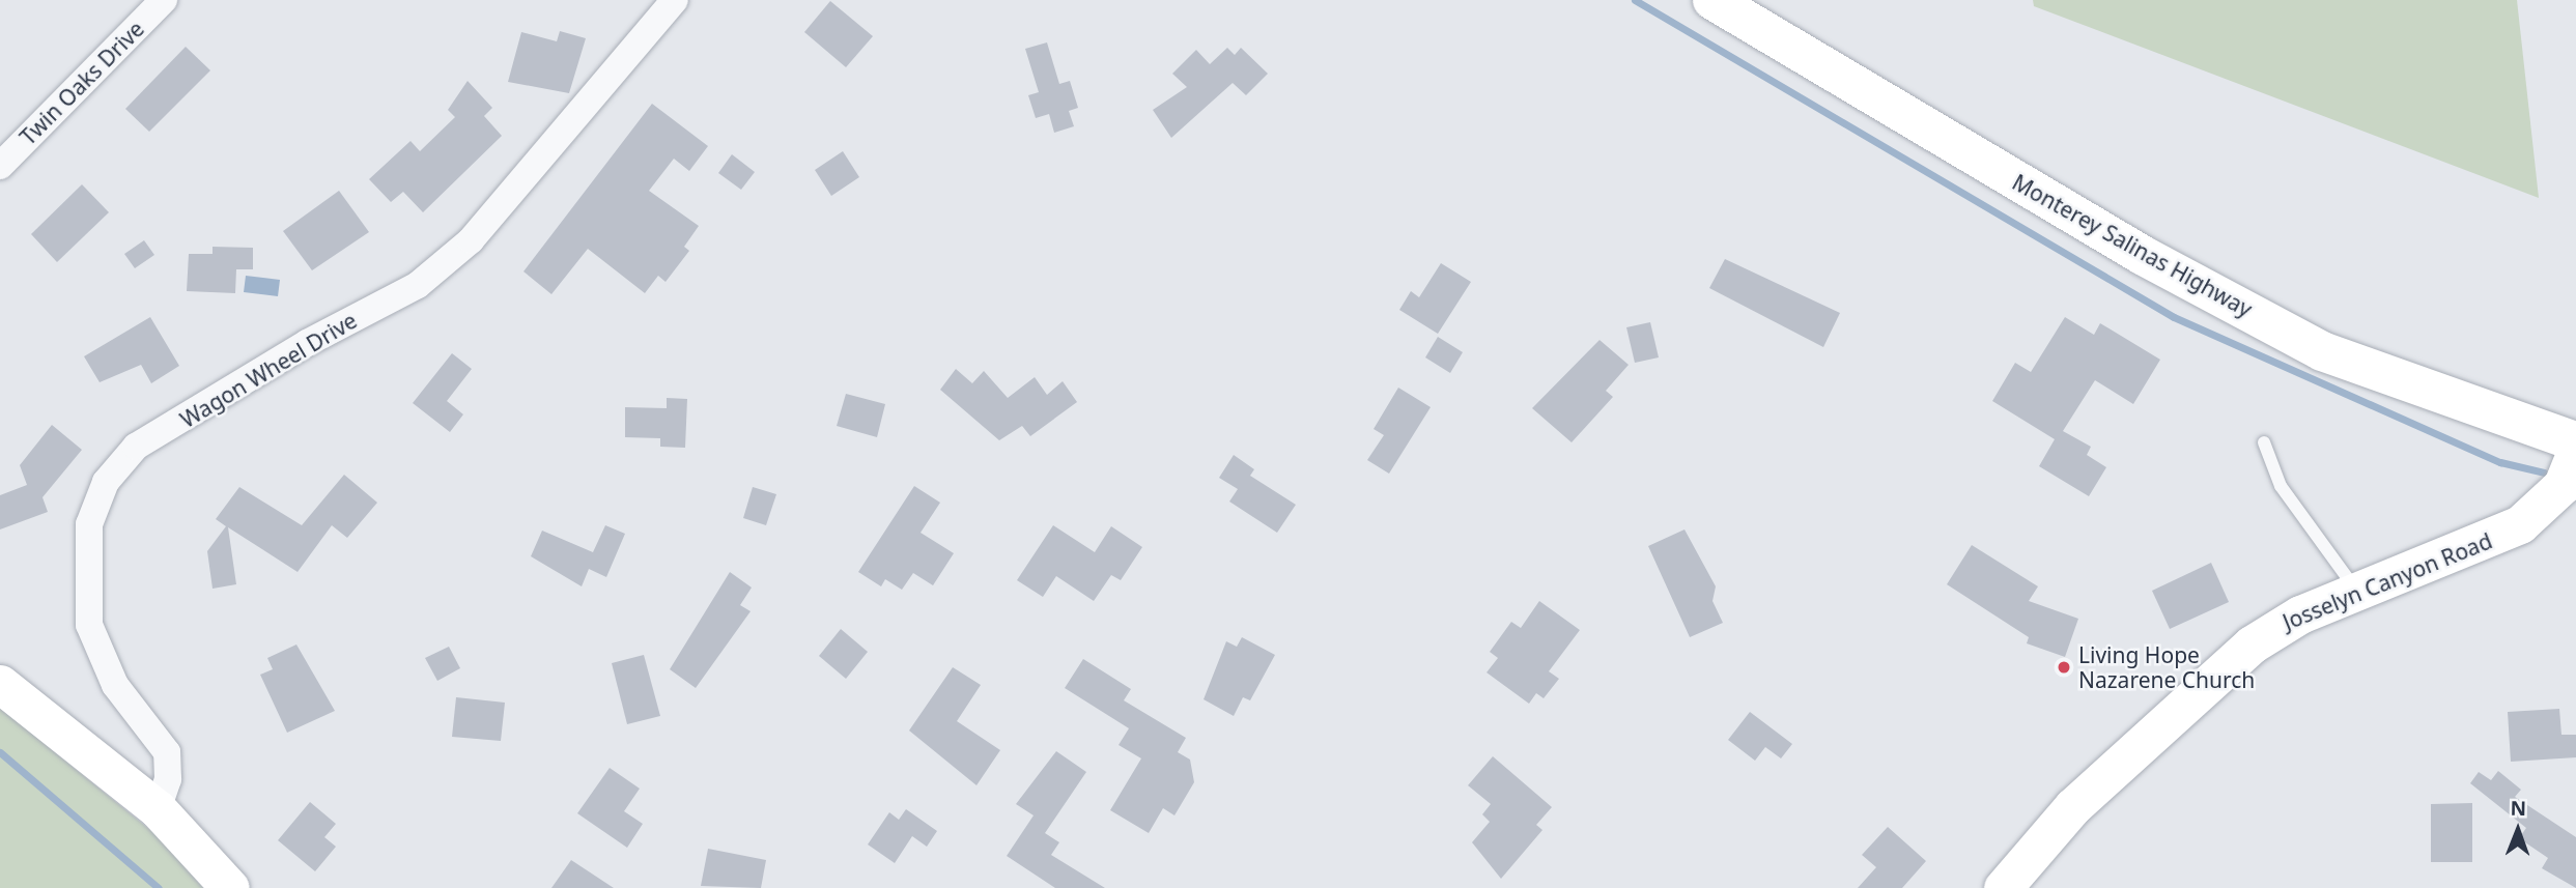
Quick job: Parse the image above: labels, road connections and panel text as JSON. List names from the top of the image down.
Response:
{
  "streets": {
    "highway": ["Monterey Salinas Highway"],
    "street": ["Twin Oaks Drive", "Wagon Wheel Drive", "Josselyn Canyon Road"]
  },
  "places": ["Living Hope Nazarene Church"],
  "north": "top"
}
